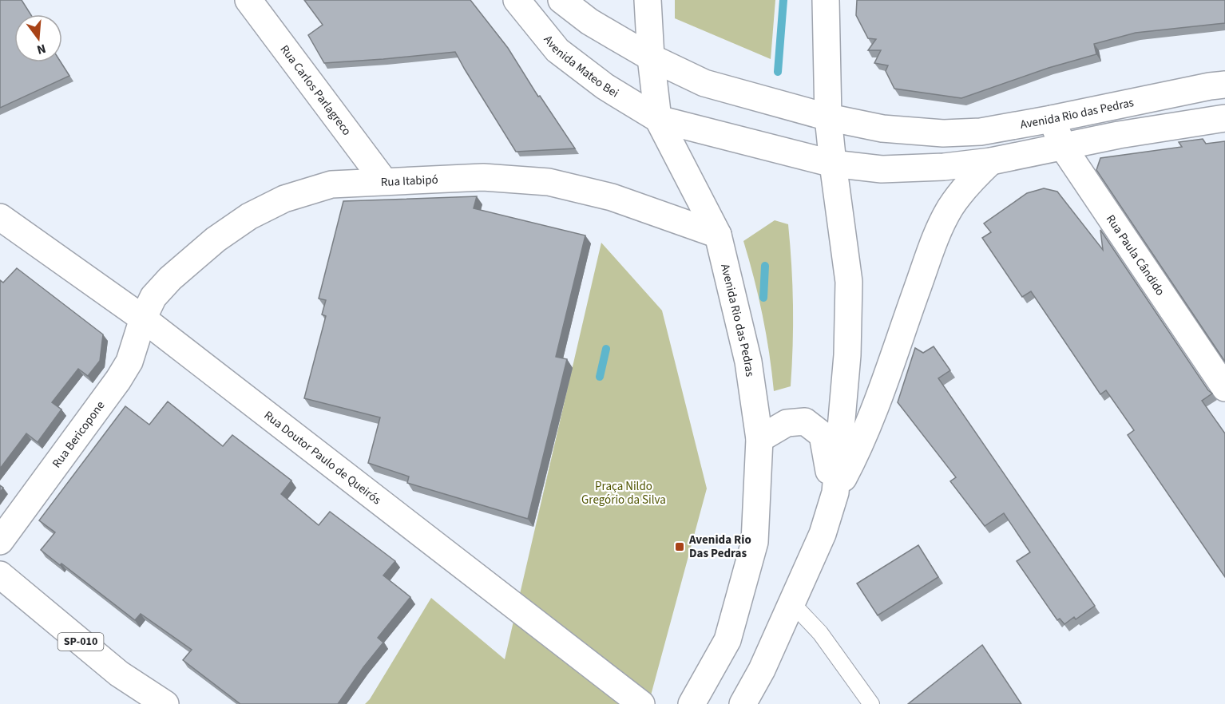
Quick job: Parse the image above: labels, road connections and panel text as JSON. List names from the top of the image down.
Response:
{
  "streets": {
    "main road": [
      "Avenida Mateo Bei",
      "Rua Carlos Parlagreco",
      "Avenida Rio das Pedras",
      "Rua Itabipó",
      "Rua Paula Cândido",
      "Rua Bericopone",
      "Rua Doutor Paulo de Queirós",
      "SP-010"
    ]
  },
  "crossings": [
    ["Avenida Mateo Bei", "Avenida Rio das Pedras"],
    ["Rua Carlos Parlagreco", "Rua Itabipó"],
    ["Avenida Rio das Pedras", "Rua Itabipó"],
    ["Avenida Rio das Pedras", "Rua Paula Cândido"],
    ["Rua Itabipó", "Rua Bericopone"],
    ["Rua Itabipó", "Rua Doutor Paulo de Queirós"],
    ["Rua Bericopone", "Rua Doutor Paulo de Queirós"]
  ],
  "parks": ["Praça Nildo Gregório da Silva"],
  "places": {
    "transit": ["Avenida Rio Das Pedras"]
  },
  "north": "bottom"
}
